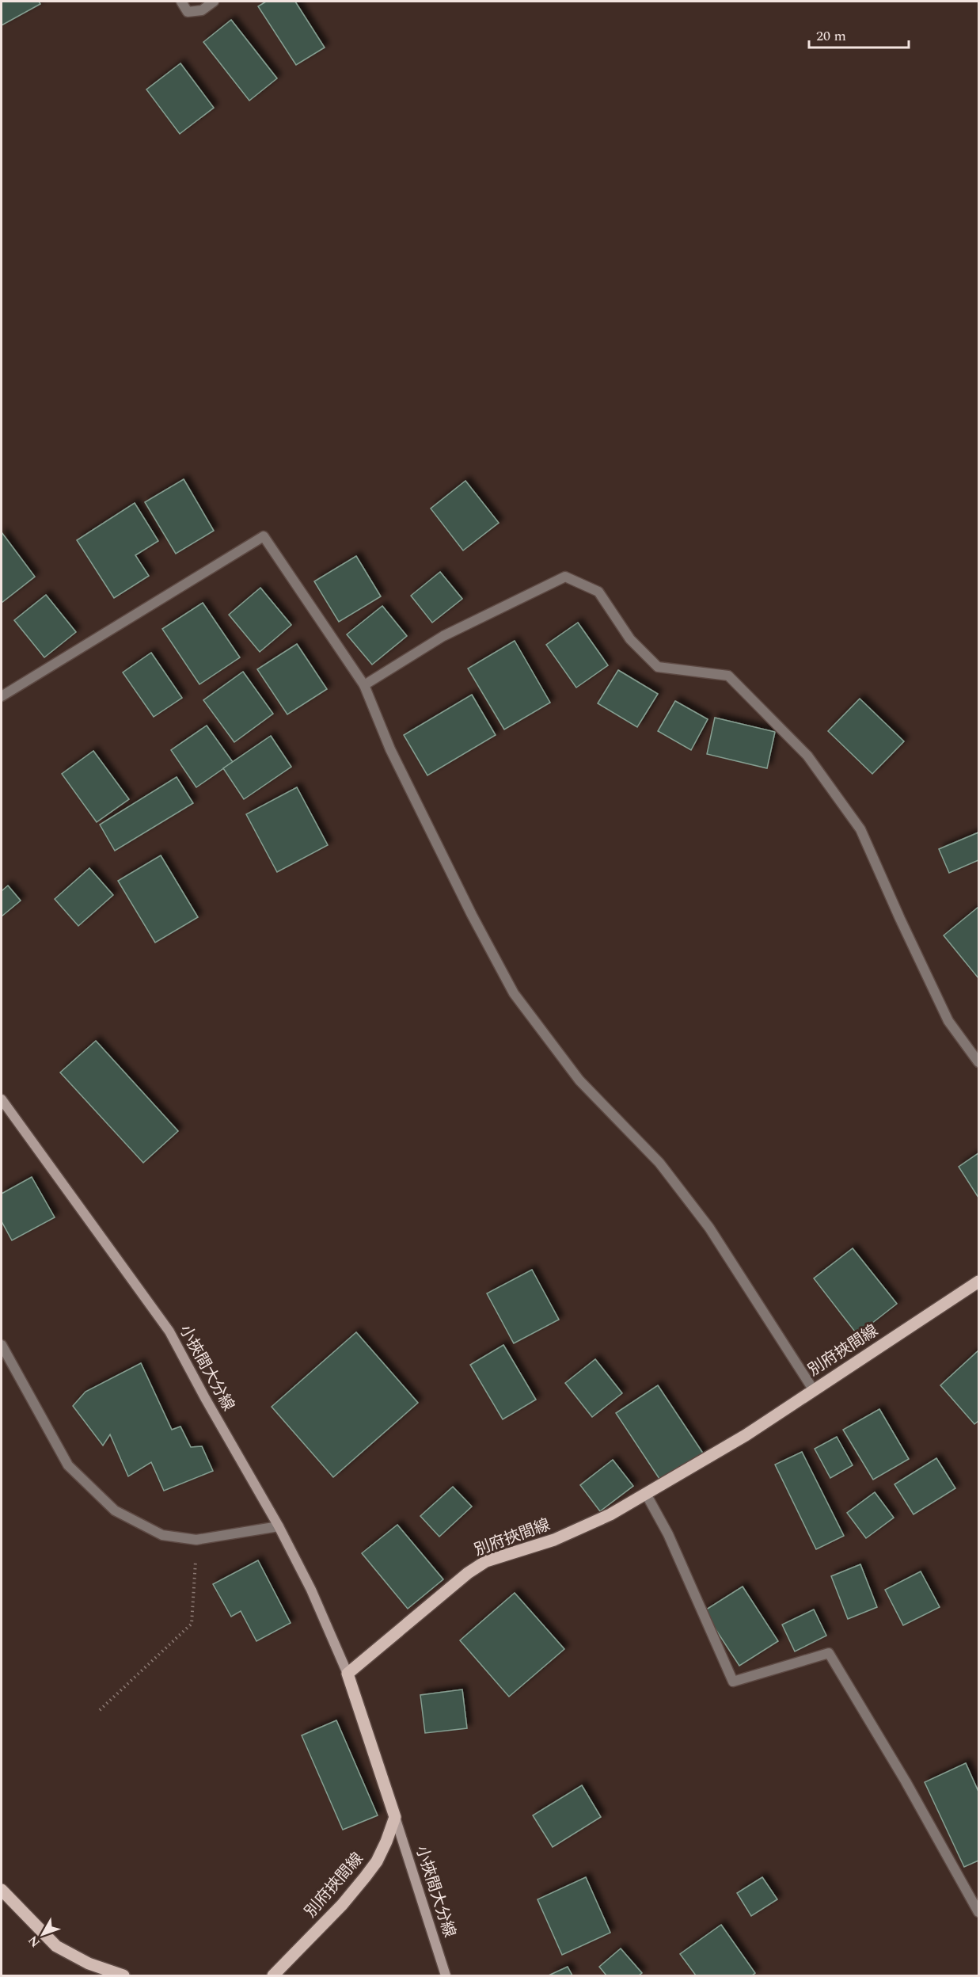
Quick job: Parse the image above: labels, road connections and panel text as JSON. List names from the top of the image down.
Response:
{
  "streets": {
    "main road": ["別府挾間線", "小挾間大分線"]
  },
  "crossings": [
    ["別府挾間線", "小挾間大分線"]
  ],
  "scale_bar": "20 m",
  "north": "bottom left"
}
